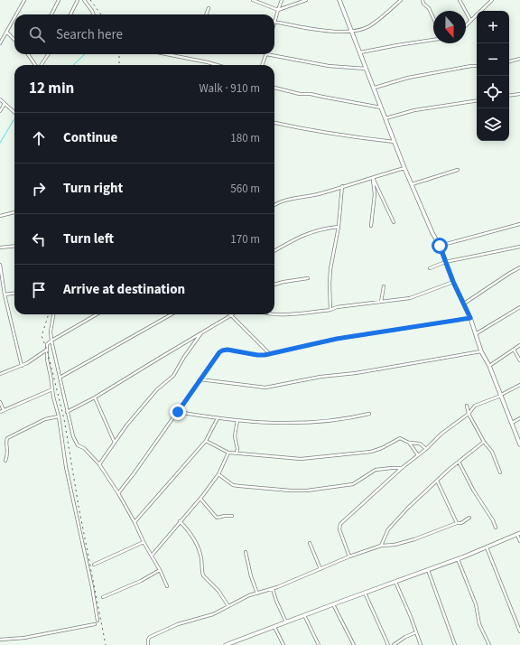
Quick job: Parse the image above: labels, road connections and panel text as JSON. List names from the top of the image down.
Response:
{
  "north": "bottom",
  "page": {
    "map_buttons": ["+", "−"],
    "search": "Search here",
    "heading": ["12 min", "Walk · 910 m"],
    "list": [
      ["Continue", "180 m"],
      ["Turn right", "560 m"],
      ["Turn left", "170 m"],
      "Arrive at destination"
    ]
  }
}
